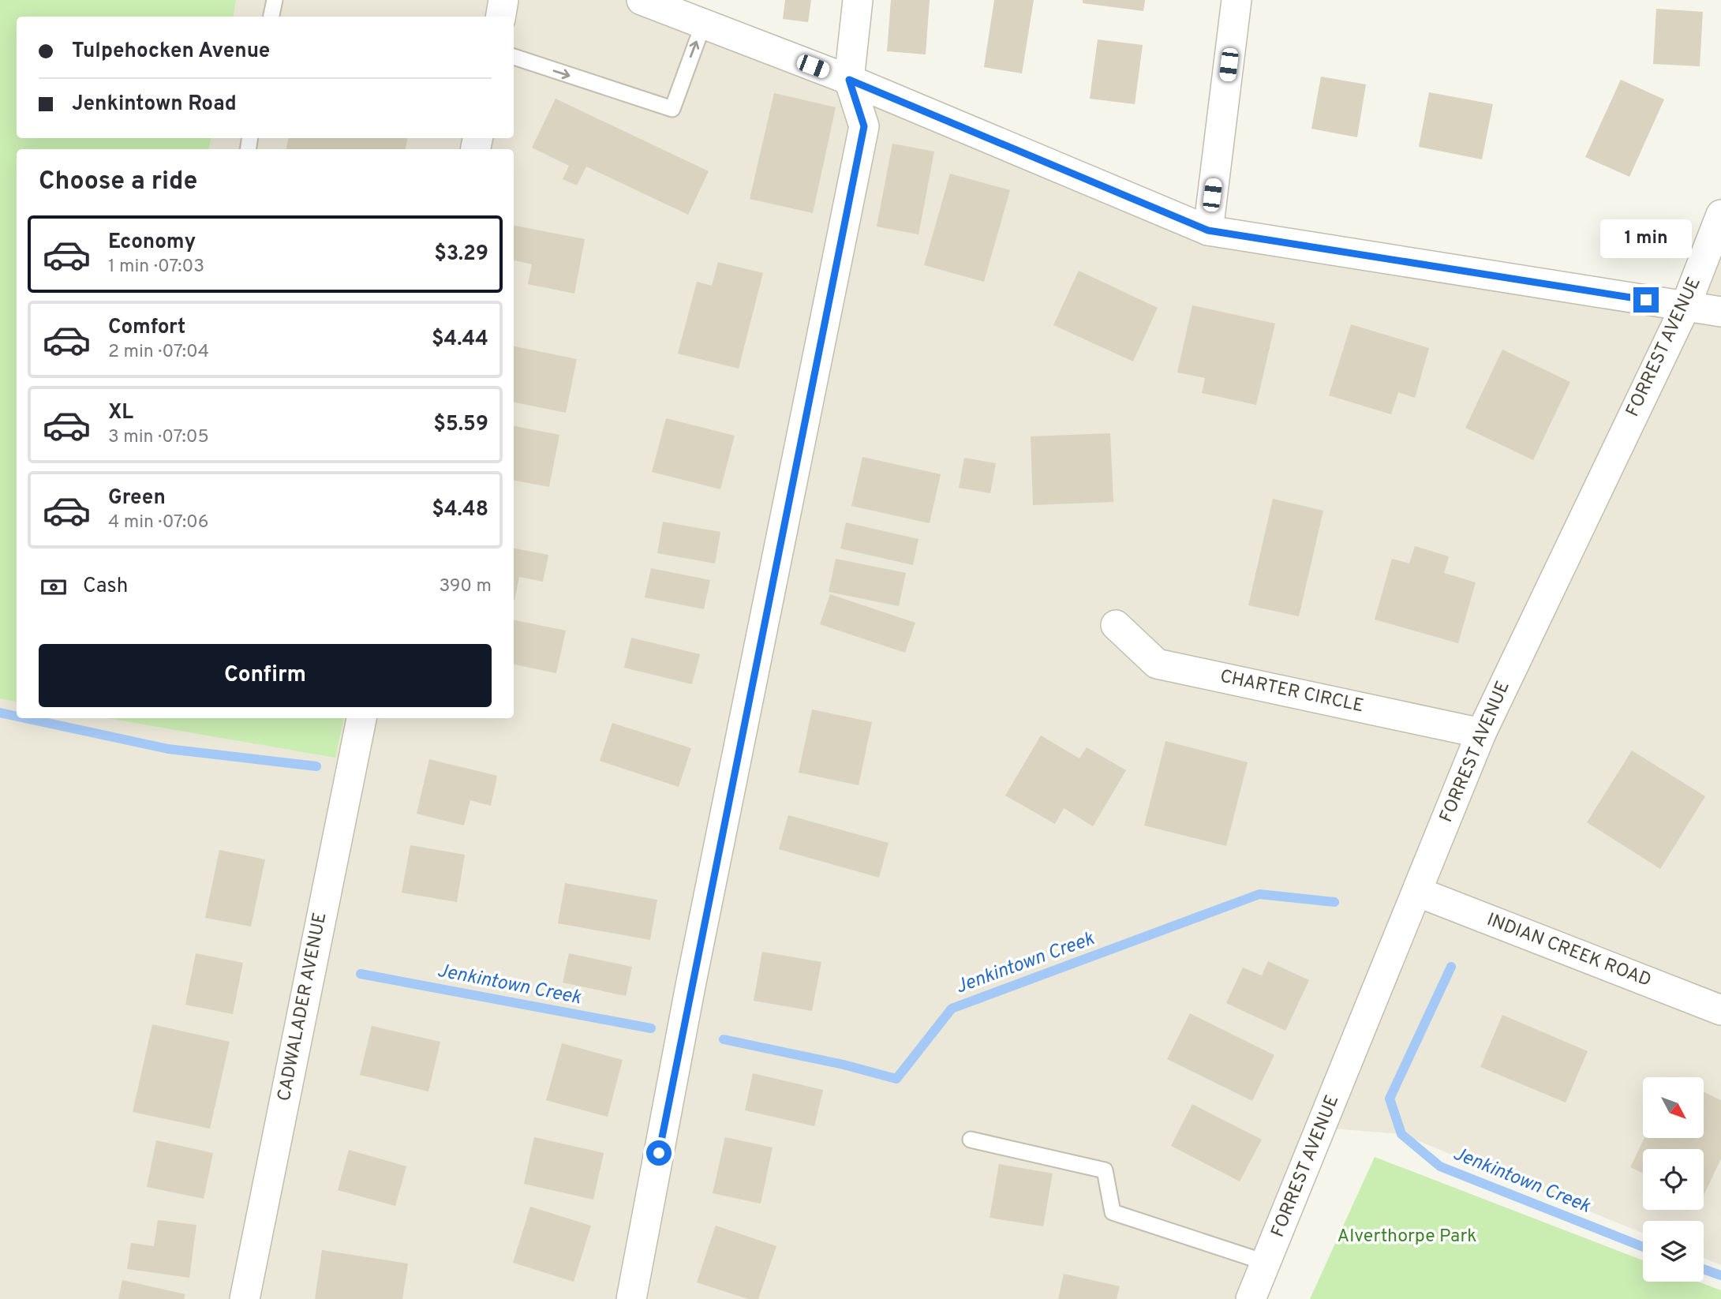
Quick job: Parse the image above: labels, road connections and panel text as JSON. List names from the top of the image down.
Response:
{
  "streets": {
    "street": [
      "FORREST AVENUE",
      "CHARTER CIRCLE",
      "INDIAN CREEK ROAD",
      "CADWALADER AVENUE"
    ]
  },
  "crossings": [
    ["FORREST AVENUE", "CHARTER CIRCLE"],
    ["FORREST AVENUE", "INDIAN CREEK ROAD"]
  ],
  "water": ["Jenkintown Creek"],
  "parks": ["Alverthorpe Park"],
  "north": "bottom right",
  "page": {
    "banner": ["Tulpehocken Avenue", "Jenkintown Road"],
    "heading": "Choose a ride",
    "list": [
      {
        "name": "Economy",
        "note": "1 min · 07:03",
        "value": "$3.29"
      },
      {
        "name": "Comfort",
        "note": "2 min · 07:04",
        "value": "$4.44"
      },
      {
        "name": "XL",
        "note": "3 min · 07:05",
        "value": "$5.59"
      },
      {
        "name": "Green",
        "note": "4 min · 07:06",
        "value": "$4.48"
      }
    ],
    "bubble": "1 min",
    "pay": ["Cash", "390 m"],
    "buttons": "Confirm"
  }
}
